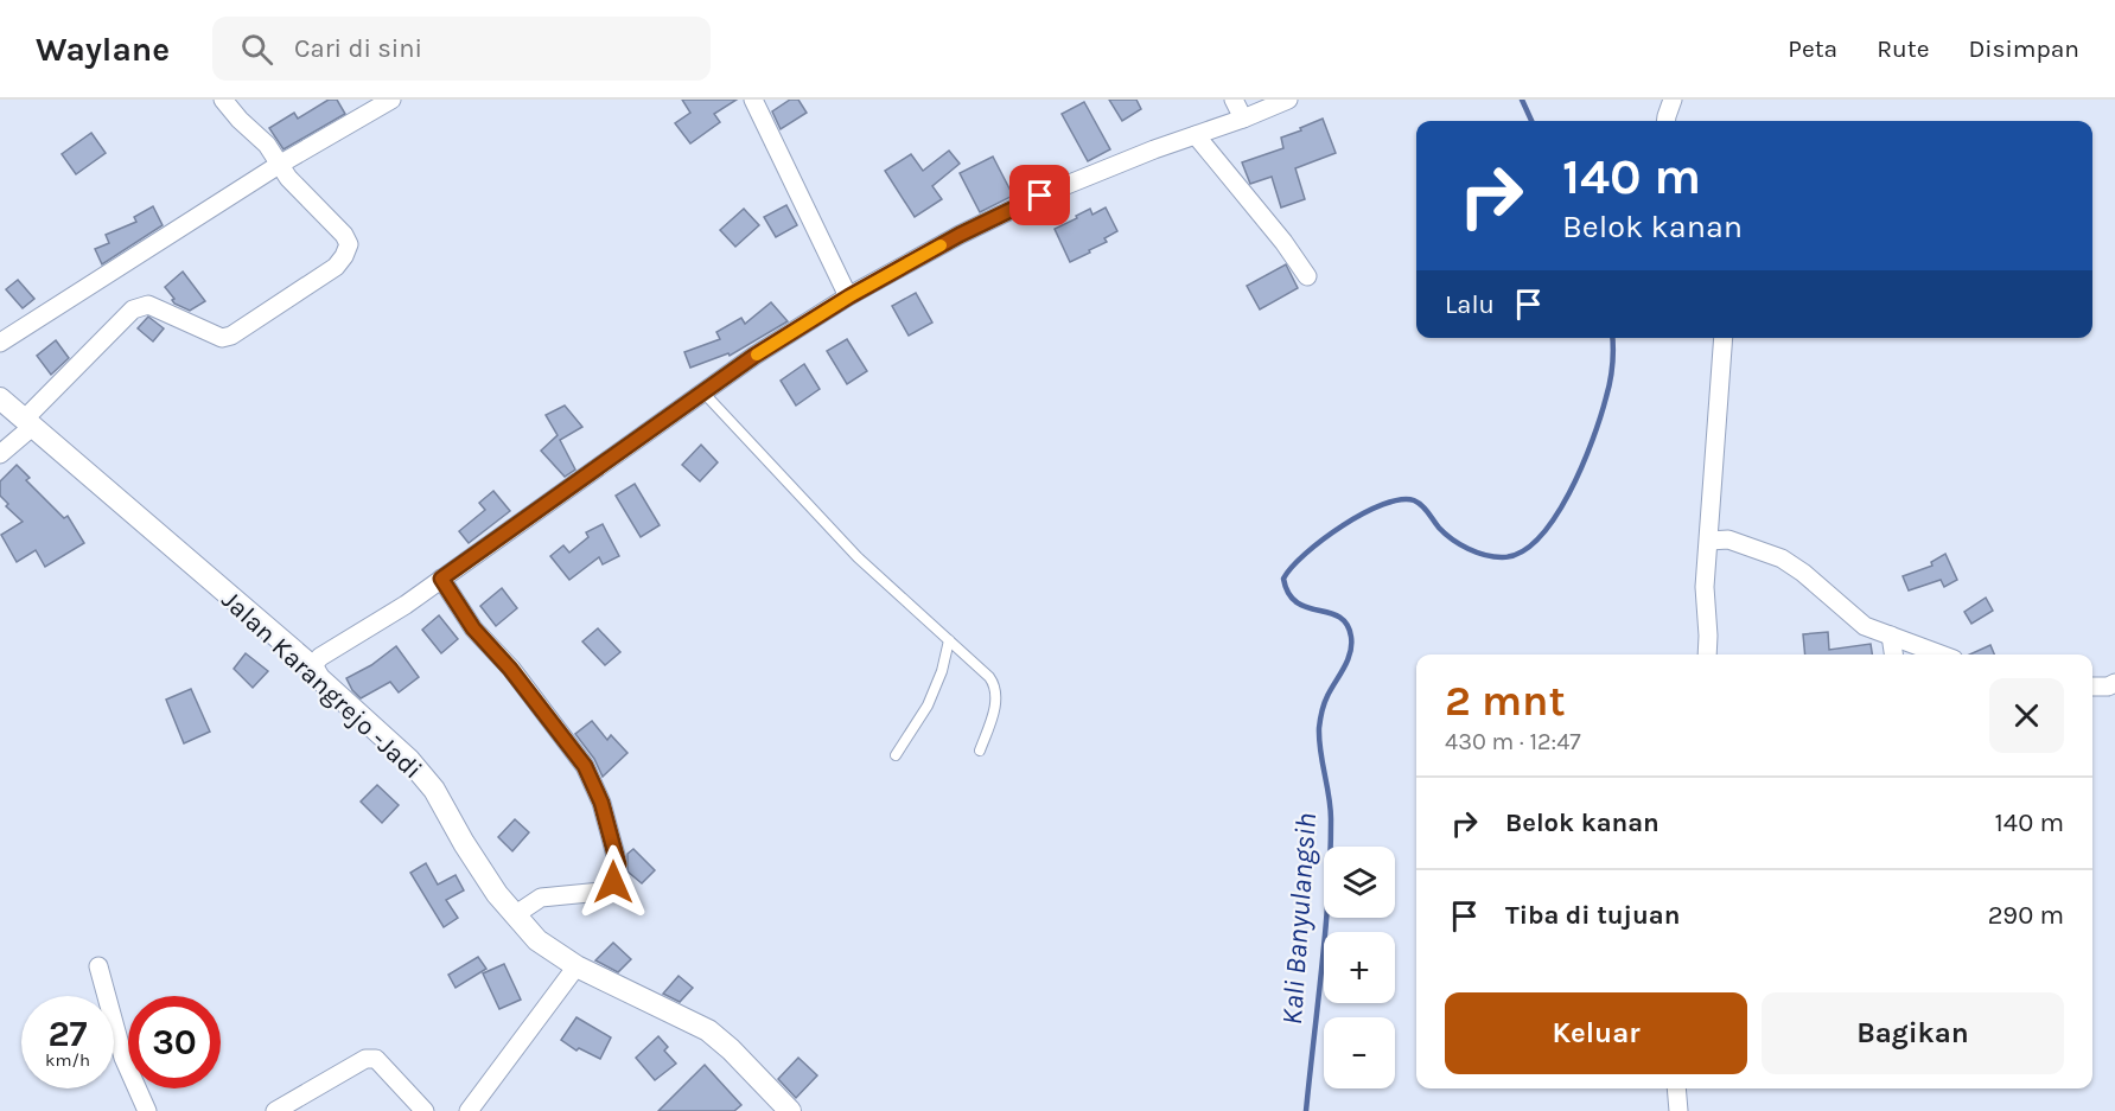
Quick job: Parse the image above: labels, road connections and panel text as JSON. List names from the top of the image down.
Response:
{
  "streets": {
    "street": ["Jalan Karangrejo -Jadi"]
  },
  "water": ["Kali Banyulangsih"],
  "page": {
    "header": "Waylane",
    "search": "Cari di sini",
    "nav": ["Peta", "Rute", "Disimpan"],
    "turn": ["140 m", "Belok kanan"],
    "then": "Lalu",
    "heading": ["2 mnt", "430 m · 12:47"],
    "list": [
      {
        "name": "Belok kanan",
        "value": "140 m"
      },
      {
        "name": "Tiba di tujuan",
        "value": "290 m"
      }
    ],
    "map_buttons": ["+", "−"],
    "buttons": ["Keluar", "Bagikan"],
    "speed": "27 km/h",
    "limit": "30"
  }
}
